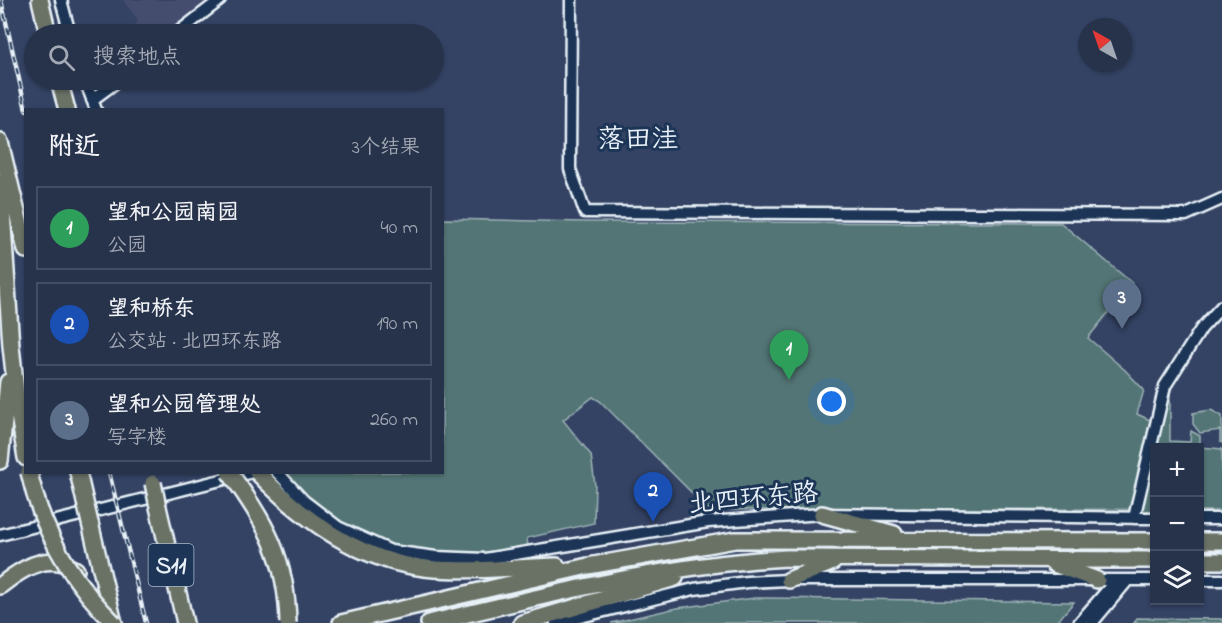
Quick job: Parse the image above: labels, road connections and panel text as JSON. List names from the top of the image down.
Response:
{
  "streets": {
    "highway": ["北四环东路", "S11"]
  },
  "districts": ["落田洼"],
  "north": "top left",
  "page": {
    "search": "搜索地点",
    "heading": ["附近", "3个结果"],
    "list": [
      {
        "mark": "1",
        "name": "望和公园南园",
        "note": "公园",
        "value": "40 m"
      },
      {
        "mark": "2",
        "name": "望和桥东",
        "note": "公交站 · 北四环东路",
        "value": "190 m"
      },
      {
        "mark": "3",
        "name": "望和公园管理处",
        "note": "写字楼",
        "value": "260 m"
      }
    ],
    "pins": ["3", "1", "2"],
    "map_buttons": ["+", "−"]
  }
}
